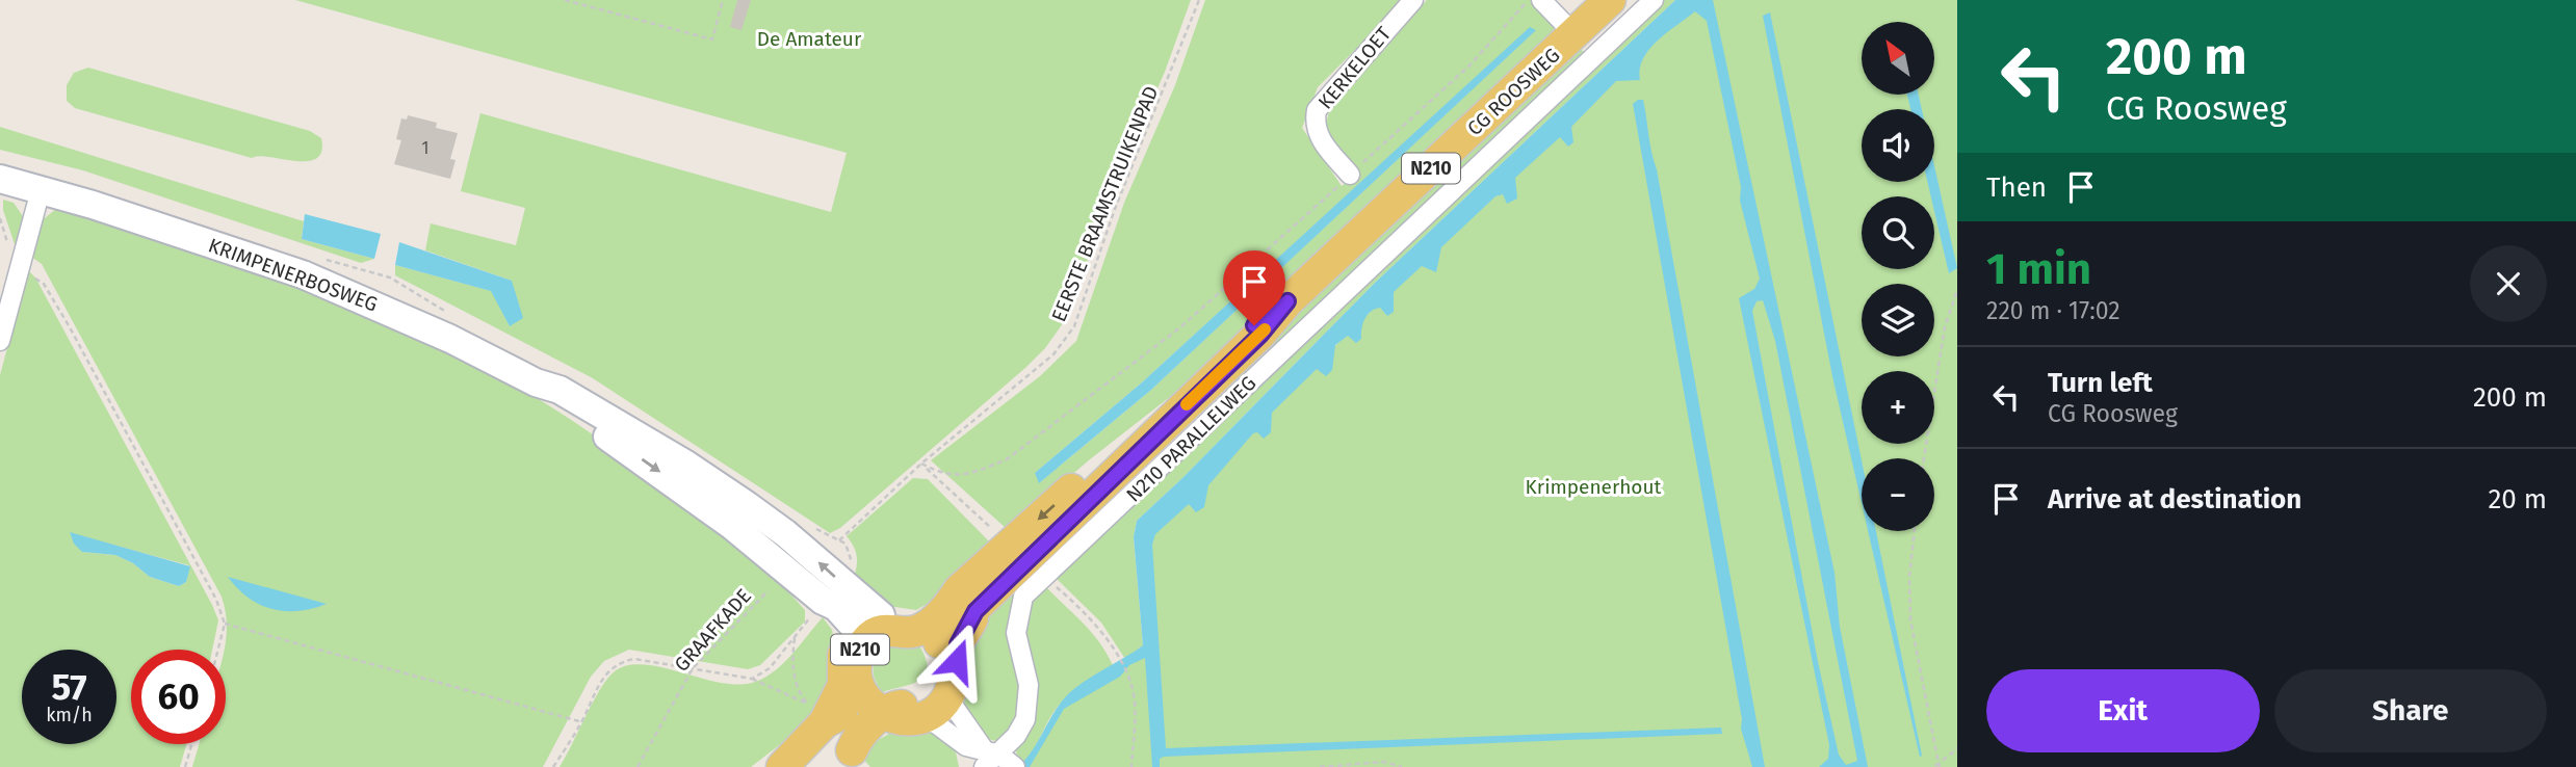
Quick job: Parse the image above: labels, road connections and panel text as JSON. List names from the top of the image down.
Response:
{
  "streets": {
    "main road": ["CG ROOSWEG", "N210", "KRIMPENERBOSWEG"],
    "street": ["KERKELOET", "N210 PARALLELWEG"],
    "path": ["EERSTE BRAAMSTRUIKENPAD", "GRAAFKADE"]
  },
  "crossings": [
    ["CG ROOSWEG", "N210"],
    ["N210", "KRIMPENERBOSWEG"]
  ],
  "parks": ["De Amateur", "Krimpenerhout"],
  "house_numbers": ["1"],
  "north": "top left",
  "page": {
    "turn": ["200 m", "CG Roosweg"],
    "map_buttons": ["+", "−"],
    "then": "Then",
    "heading": ["1 min", "220 m · 17:02"],
    "list": [
      {
        "name": "Turn left",
        "note": "CG Roosweg",
        "value": "200 m"
      },
      {
        "name": "Arrive at destination",
        "value": "20 m"
      }
    ],
    "speed": "57 km/h",
    "limit": "60",
    "buttons": ["Exit", "Share"]
  }
}
